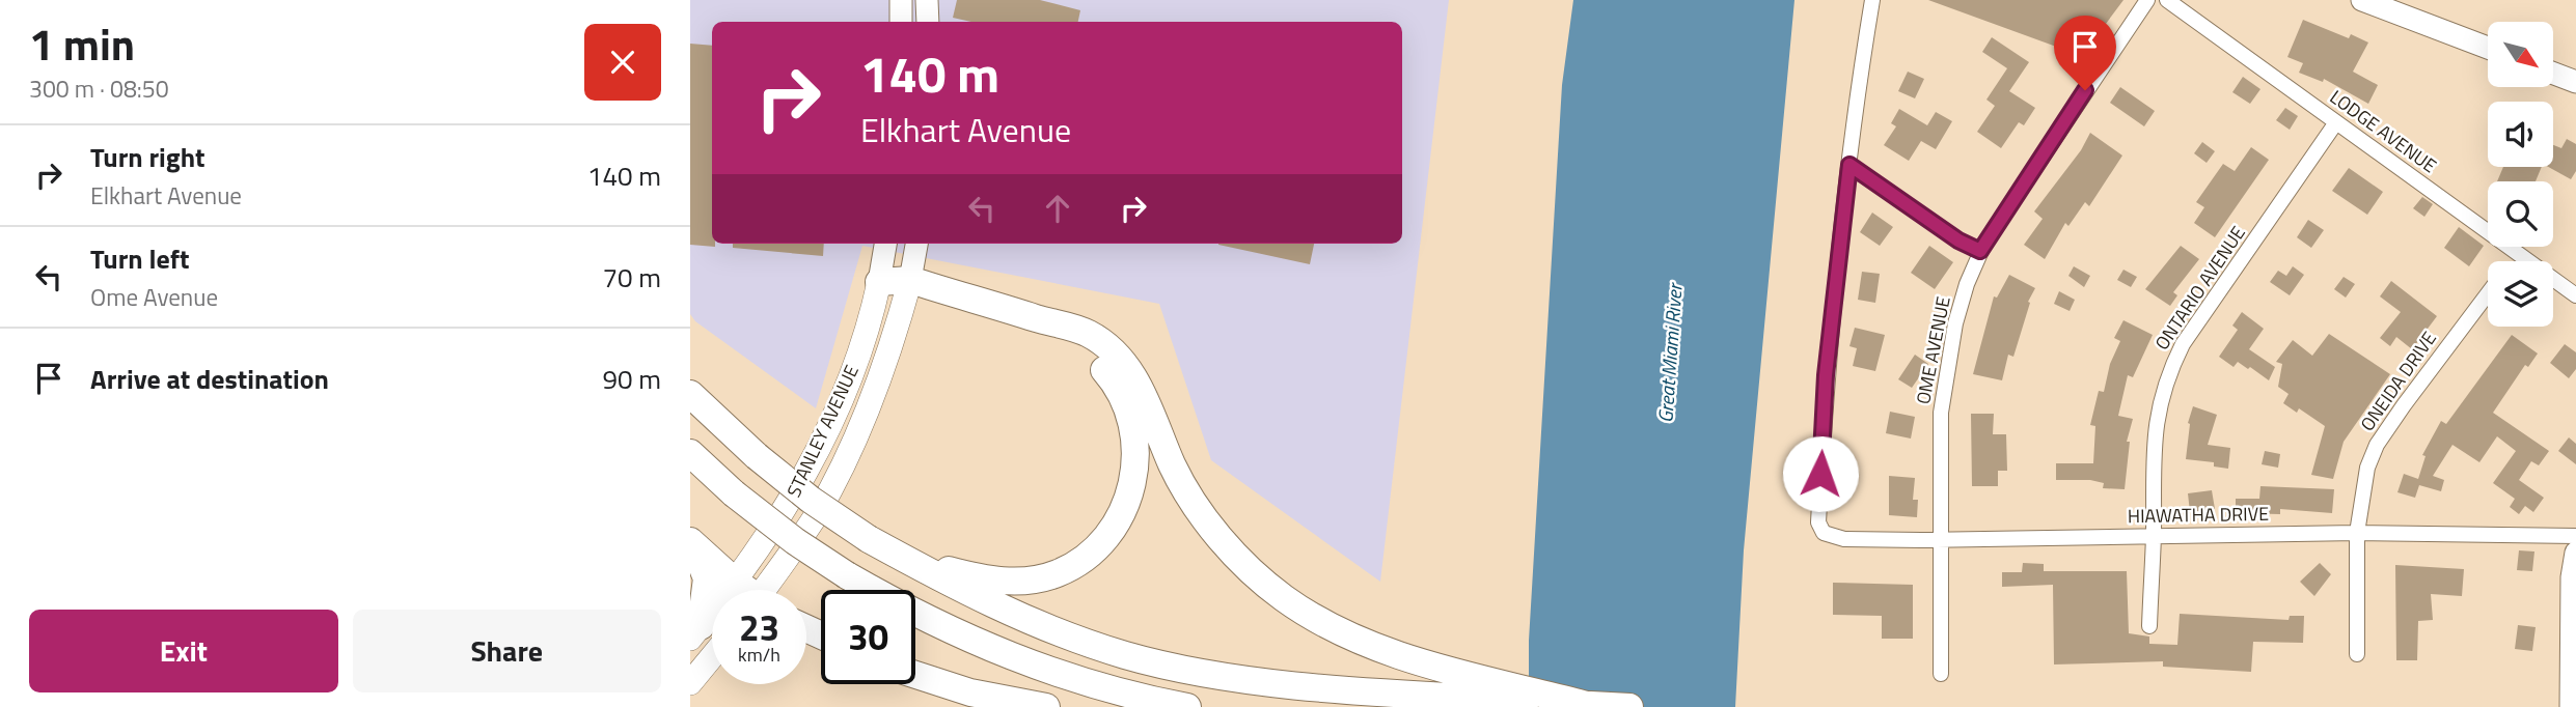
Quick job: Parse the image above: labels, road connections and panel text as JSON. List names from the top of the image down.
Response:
{
  "streets": {
    "main road": ["STANLEY AVENUE"],
    "street": [
      "LODGE AVENUE",
      "ONTARIO AVENUE",
      "OME AVENUE",
      "ONEIDA DRIVE",
      "HIAWATHA DRIVE"
    ]
  },
  "crossings": [
    ["LODGE AVENUE", "ONTARIO AVENUE"],
    ["LODGE AVENUE", "ONEIDA DRIVE"],
    ["ONTARIO AVENUE", "HIAWATHA DRIVE"],
    ["OME AVENUE", "HIAWATHA DRIVE"],
    ["ONEIDA DRIVE", "HIAWATHA DRIVE"]
  ],
  "water": ["Great Miami River"],
  "north": "bottom right",
  "page": {
    "heading": ["1 min", "300 m · 08:50"],
    "turn": ["140 m", "Elkhart Avenue"],
    "list": [
      {
        "name": "Turn right",
        "note": "Elkhart Avenue",
        "value": "140 m"
      },
      {
        "name": "Turn left",
        "note": "Ome Avenue",
        "value": "70 m"
      },
      {
        "name": "Arrive at destination",
        "value": "90 m"
      }
    ],
    "speed": "23 km/h",
    "limit": "30",
    "buttons": ["Exit", "Share"]
  }
}
